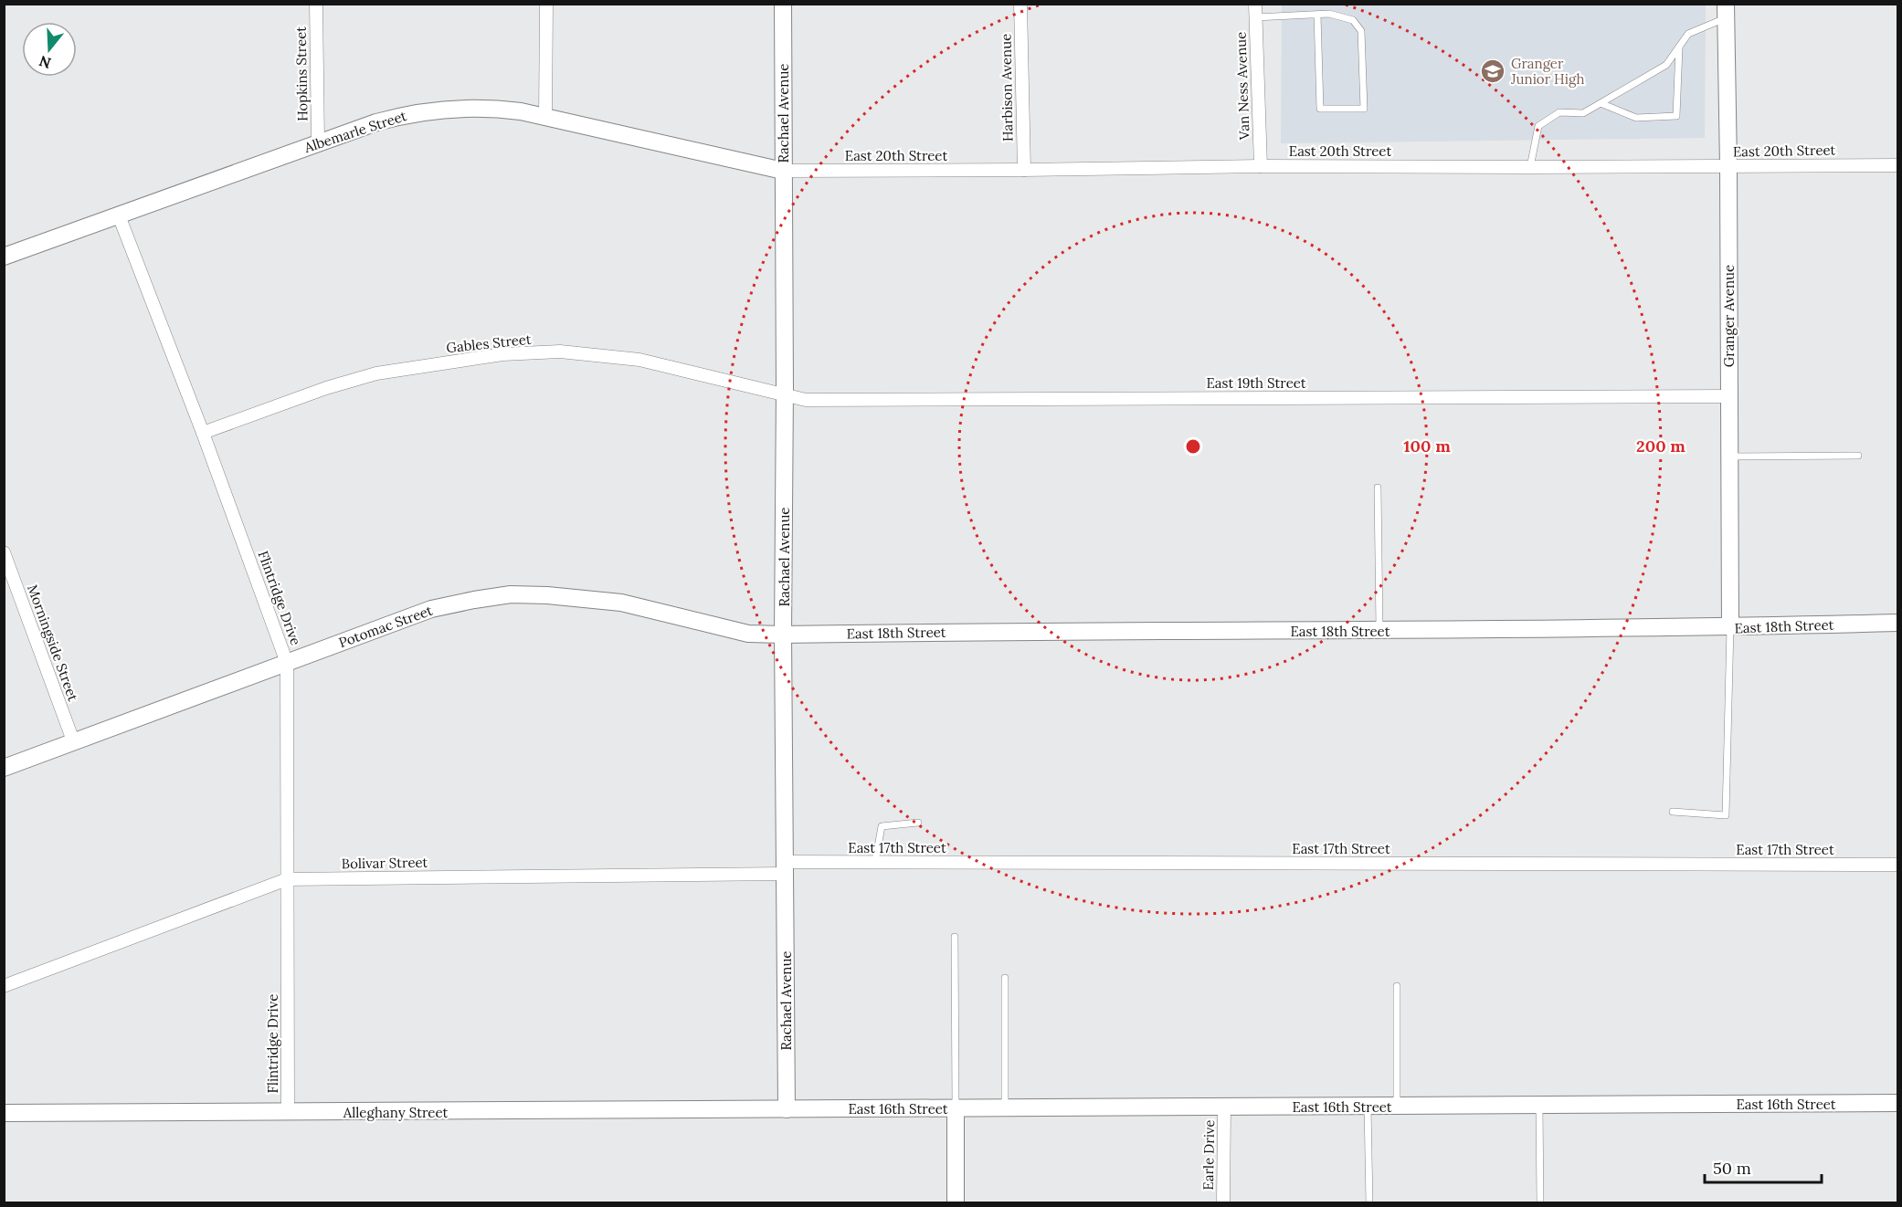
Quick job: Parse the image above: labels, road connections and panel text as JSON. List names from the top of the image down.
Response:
{
  "streets": {
    "street": [
      "Hopkins Street",
      "Van Ness Avenue",
      "Harbison Avenue",
      "Rachael Avenue",
      "Albemarle Street",
      "East 20th Street",
      "Granger Avenue",
      "Gables Street",
      "East 19th Street",
      "Flintridge Drive",
      "Potomac Street",
      "East 18th Street",
      "Morningside Street",
      "East 17th Street",
      "Bolivar Street",
      "East 16th Street",
      "Alleghany Street",
      "Earle Drive"
    ]
  },
  "crossings": [
    ["Hopkins Street", "Albemarle Street"],
    ["Van Ness Avenue", "East 20th Street"],
    ["Harbison Avenue", "East 20th Street"],
    ["Rachael Avenue", "Albemarle Street"],
    ["Rachael Avenue", "East 20th Street"],
    ["Rachael Avenue", "Gables Street"],
    ["Rachael Avenue", "East 19th Street"],
    ["Rachael Avenue", "Potomac Street"],
    ["Rachael Avenue", "East 18th Street"],
    ["Rachael Avenue", "East 17th Street"],
    ["Rachael Avenue", "Bolivar Street"],
    ["Rachael Avenue", "East 16th Street"],
    ["Rachael Avenue", "Alleghany Street"],
    ["Albemarle Street", "East 20th Street"],
    ["Albemarle Street", "Flintridge Drive"],
    ["East 20th Street", "Granger Avenue"],
    ["Granger Avenue", "East 19th Street"],
    ["Granger Avenue", "East 18th Street"],
    ["Gables Street", "East 19th Street"],
    ["Gables Street", "Flintridge Drive"],
    ["Flintridge Drive", "Potomac Street"],
    ["Flintridge Drive", "Bolivar Street"],
    ["Flintridge Drive", "Alleghany Street"],
    ["Potomac Street", "East 18th Street"],
    ["Potomac Street", "Morningside Street"],
    ["East 17th Street", "Bolivar Street"],
    ["East 16th Street", "Alleghany Street"],
    ["East 16th Street", "Earle Drive"]
  ],
  "places": {
    "school or university": ["Granger Junior High"]
  },
  "scale_bar": "50 m",
  "north": "bottom",
  "rings": ["100 m", "200 m"]
}
